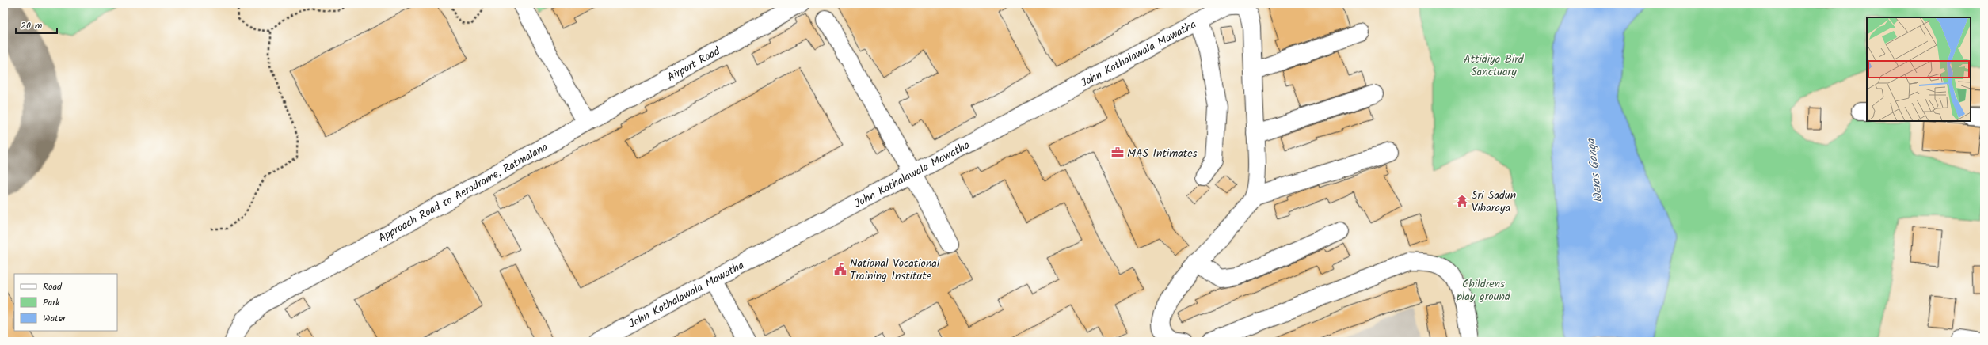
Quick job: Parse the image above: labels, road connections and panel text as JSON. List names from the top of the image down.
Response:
{
  "streets": {
    "street": ["John Kothalawala Mawatha", "Airport Road", "Approach Road to Aerodrome, Ratmalana"]
  },
  "crossings": [
    ["Airport Road", "Approach Road to Aerodrome, Ratmalana"]
  ],
  "water": ["Weras Ganga"],
  "parks": ["Attidiya Bird Sanctuary", "Childrens play ground"],
  "places": {
    "office": ["MAS Intimates"],
    "temple": ["Sri Sadun Viharaya"],
    "public building": ["National Vocational Training Institute"]
  },
  "legend": ["Road", "Park", "Water"],
  "scale_bar": "20 m"
}
